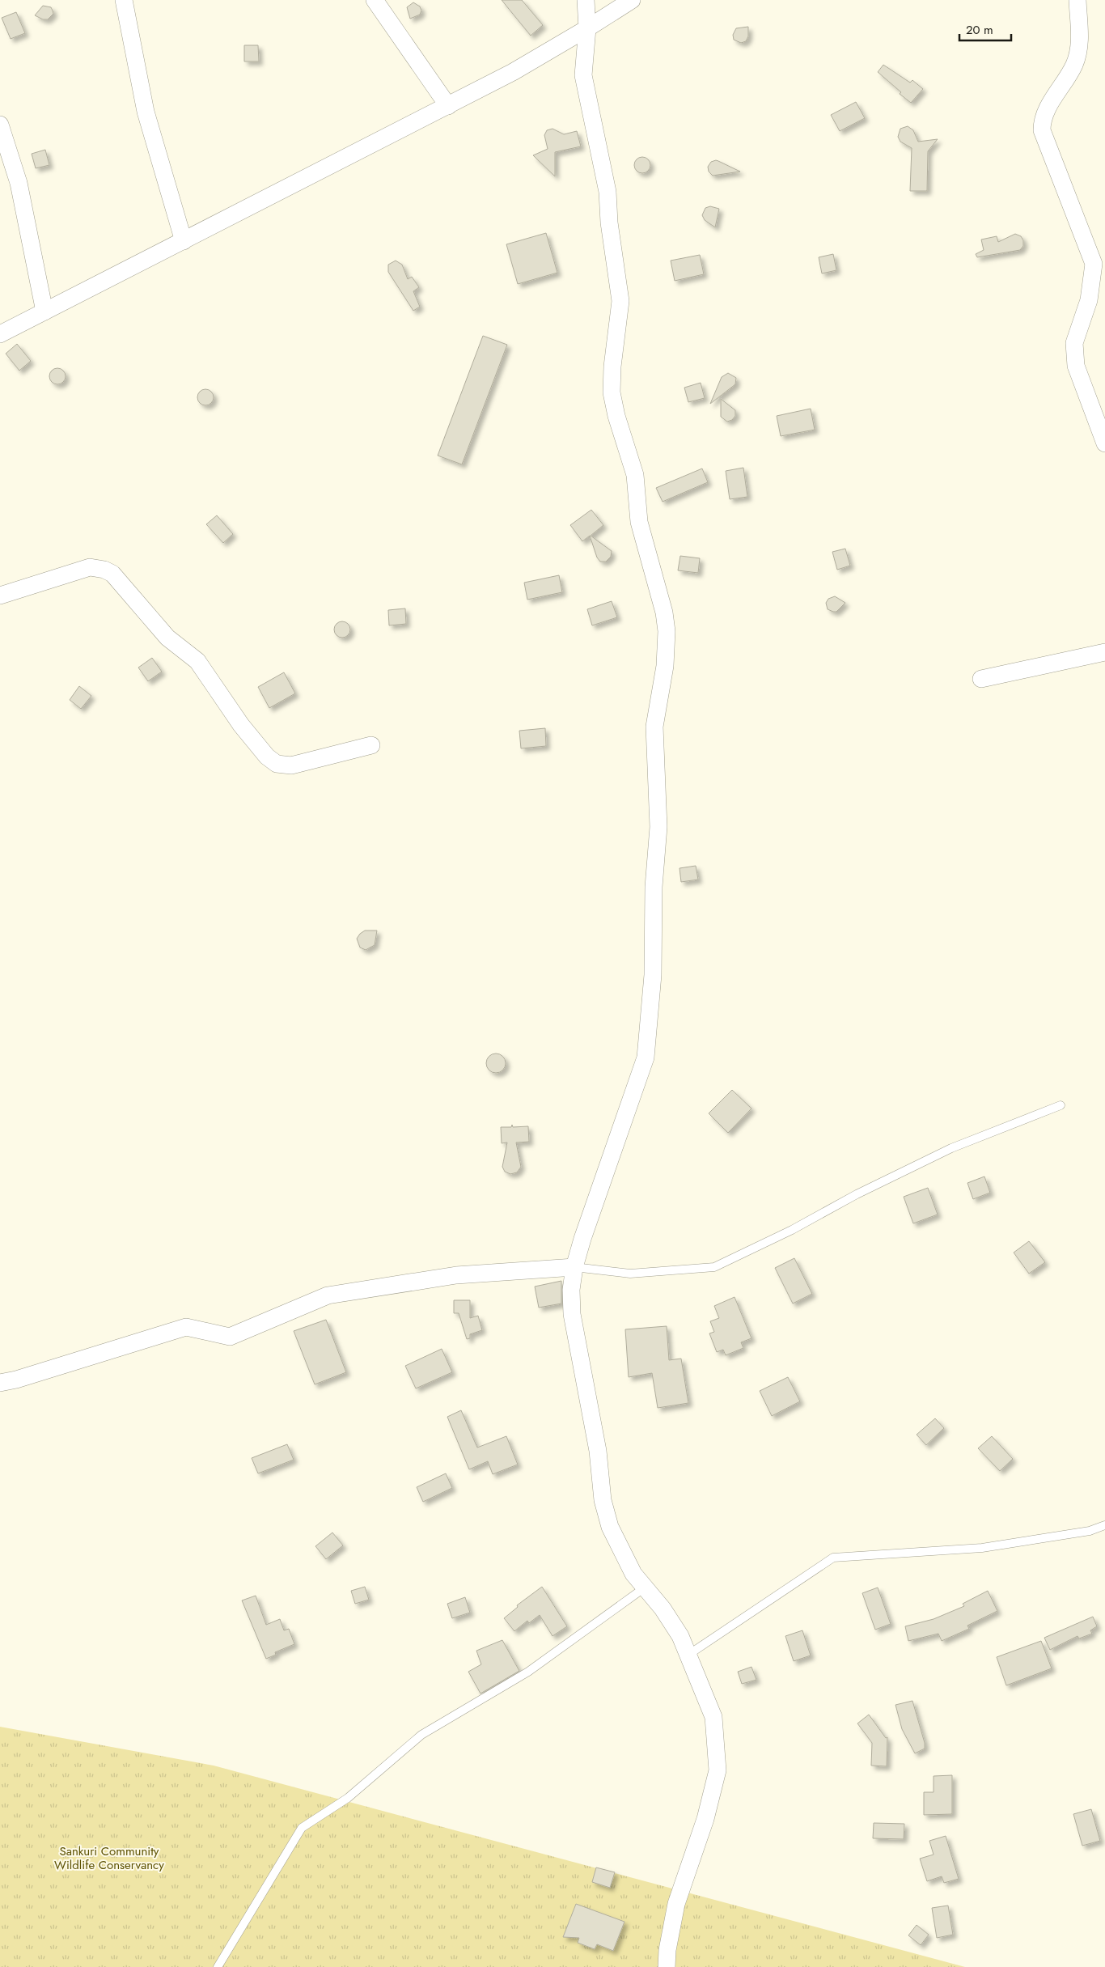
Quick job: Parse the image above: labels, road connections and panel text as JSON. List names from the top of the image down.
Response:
{
  "parks": ["Sankuri Community Wildlife Conservancy"],
  "scale_bar": "20 m"
}
